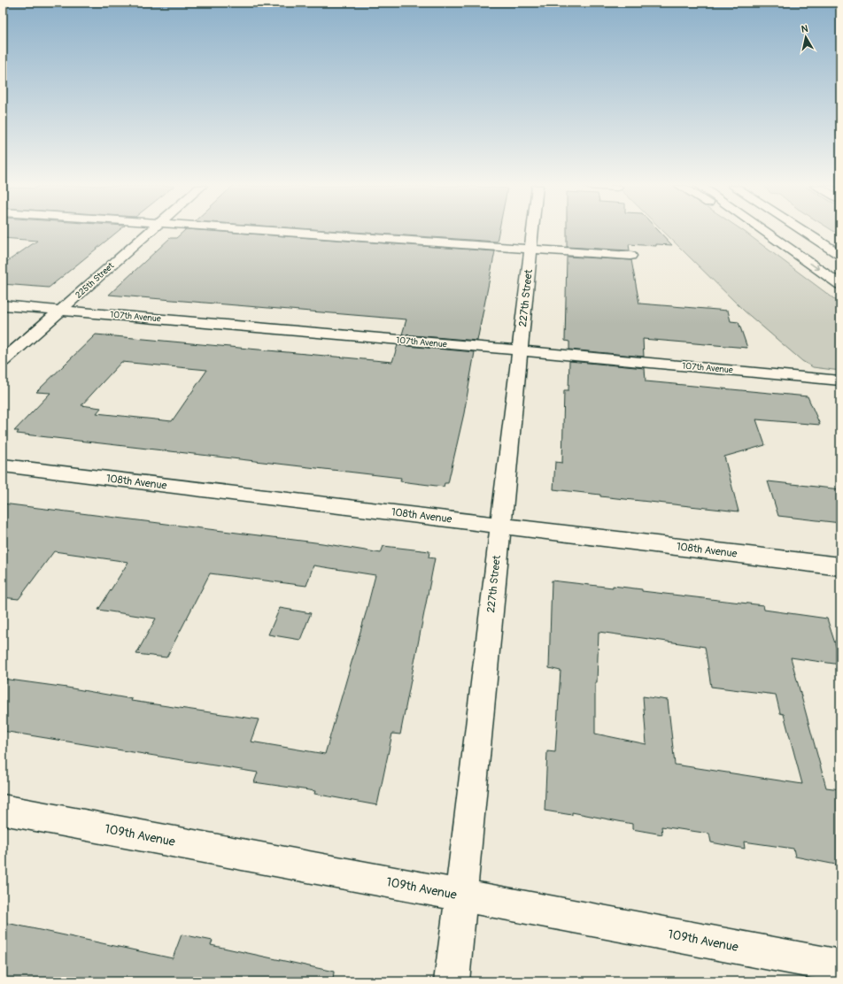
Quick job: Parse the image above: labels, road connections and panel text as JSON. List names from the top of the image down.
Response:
{
  "streets": {
    "main road": [
      "225th Street",
      "227th Street",
      "107th Avenue",
      "108th Avenue",
      "109th Avenue"
    ]
  },
  "crossings": [
    ["225th Street", "107th Avenue"],
    ["227th Street", "107th Avenue"],
    ["227th Street", "108th Avenue"],
    ["227th Street", "109th Avenue"]
  ],
  "north": "top"
}
